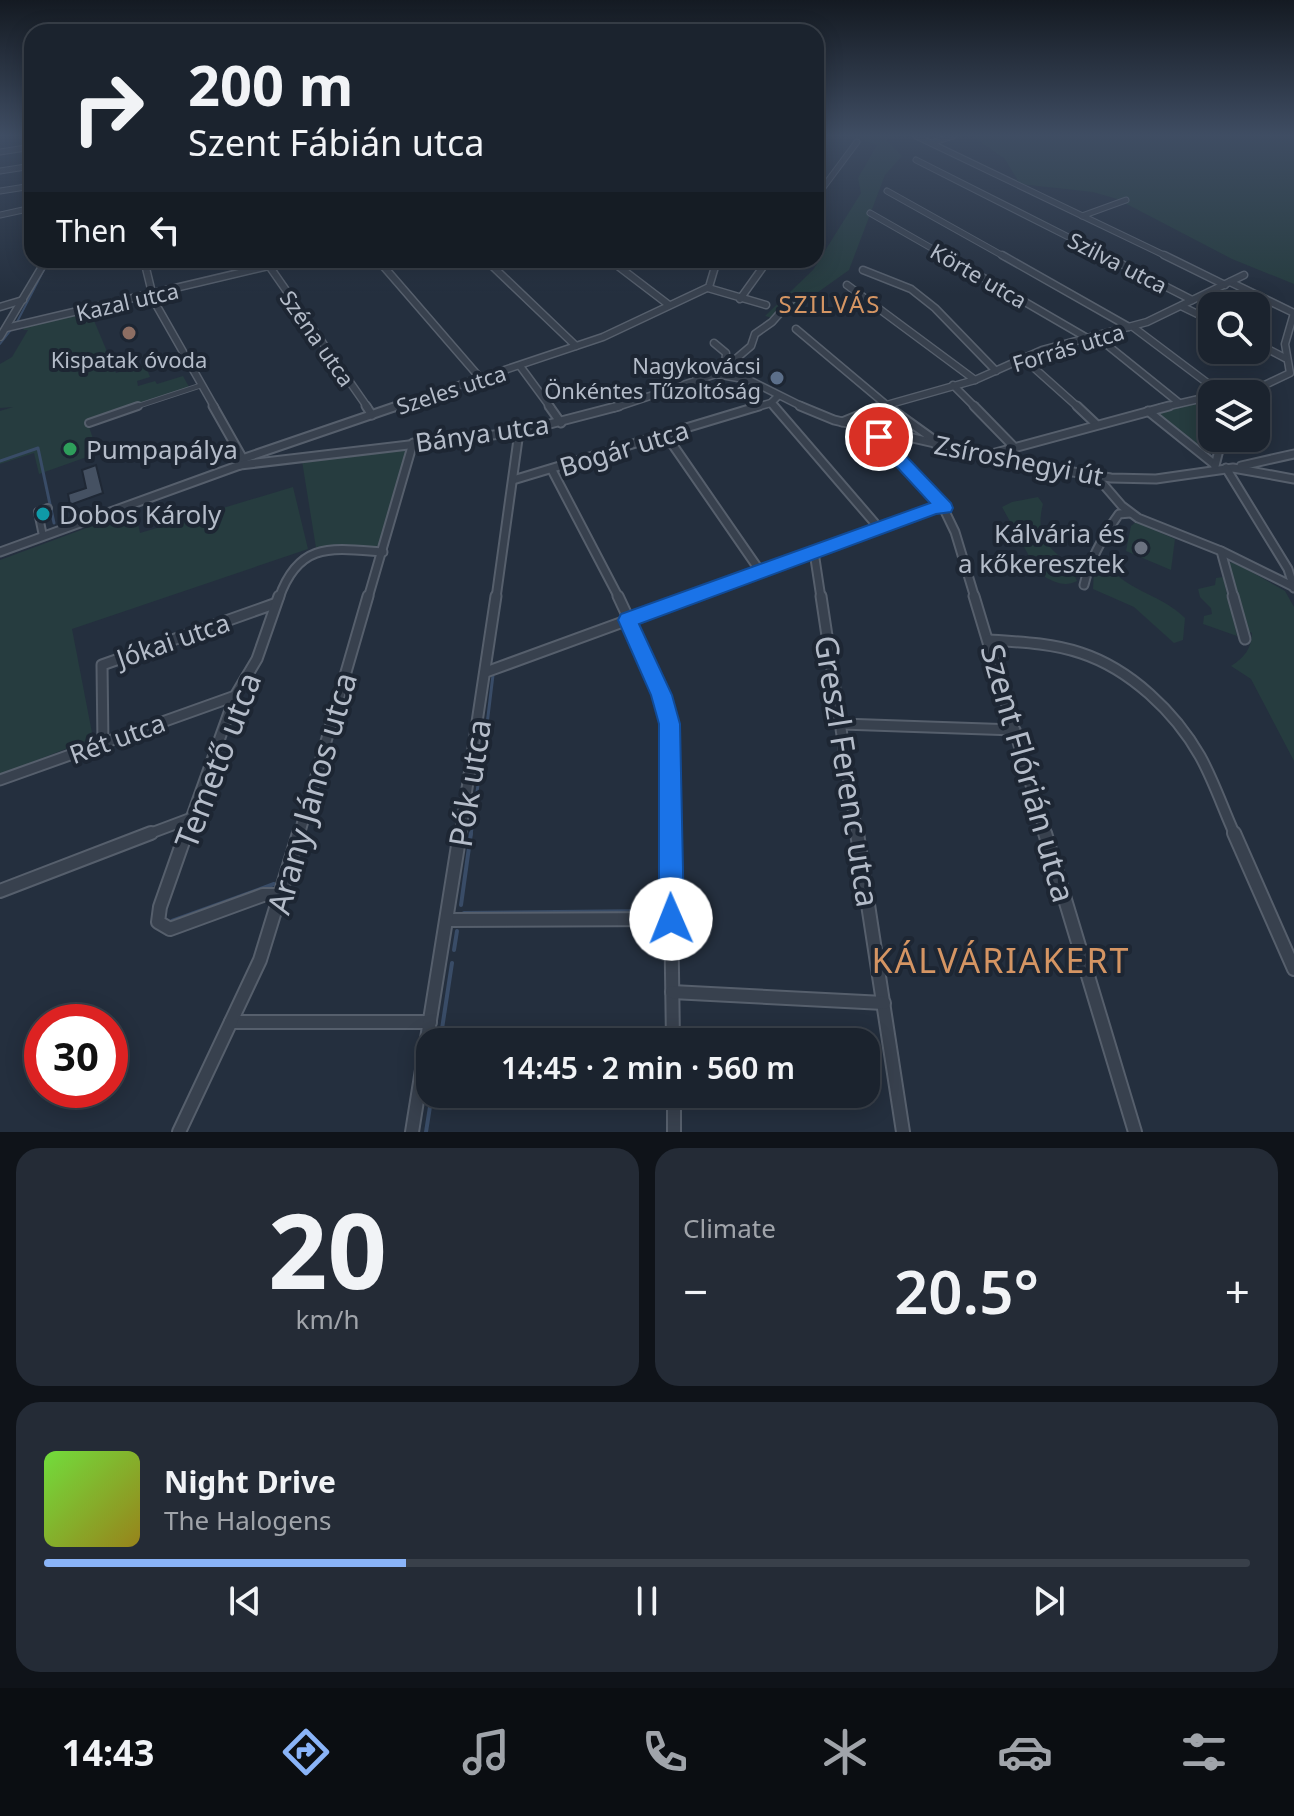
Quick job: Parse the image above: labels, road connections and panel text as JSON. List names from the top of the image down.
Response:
{
  "streets": {
    "street": [
      "Szilva utca",
      "Körte utca",
      "Kazal utca",
      "Széna utca",
      "Forrás utca",
      "Szeles utca",
      "Bánya utca",
      "Bogár utca",
      "Zsíroshegyi út",
      "Jókai utca",
      "Rét utca",
      "Temető utca",
      "Greszl Ferenc utca",
      "Szent Flórián utca",
      "Pók utca",
      "Arany János utca"
    ]
  },
  "crossings": [
    ["Szilva utca", "Forrás utca"],
    ["Körte utca", "Forrás utca"],
    ["Széna utca", "Szeles utca"],
    ["Forrás utca", "Zsíroshegyi út"],
    ["Szeles utca", "Bánya utca"],
    ["Bánya utca", "Zsíroshegyi út"],
    ["Bánya utca", "Pók utca"],
    ["Bánya utca", "Arany János utca"],
    ["Bogár utca", "Zsíroshegyi út"],
    ["Bogár utca", "Pók utca"],
    ["Jókai utca", "Rét utca"],
    ["Jókai utca", "Temető utca"],
    ["Rét utca", "Temető utca"],
    ["Temető utca", "Arany János utca"]
  ],
  "districts": ["SZILVÁS", "KÁLVÁRIAKERT"],
  "places": [
    "Kispatak óvoda",
    "Nagykovácsi Önkéntes Tűzoltóság",
    "Pumpapálya",
    "Dobos Károly",
    "Kálvária és a kőkeresztek"
  ],
  "page": {
    "turn": ["200 m", "Szent Fábián utca"],
    "then": "Then",
    "limit": "30",
    "trip": "14:45 · 2 min · 560 m",
    "tile": [
      ["20", "km/h"],
      "Climate"
    ],
    "heat": ["−", "20.5°", "+"],
    "song": ["Night Drive", "The Halogens"],
    "tabs": "14:43"
  }
}
